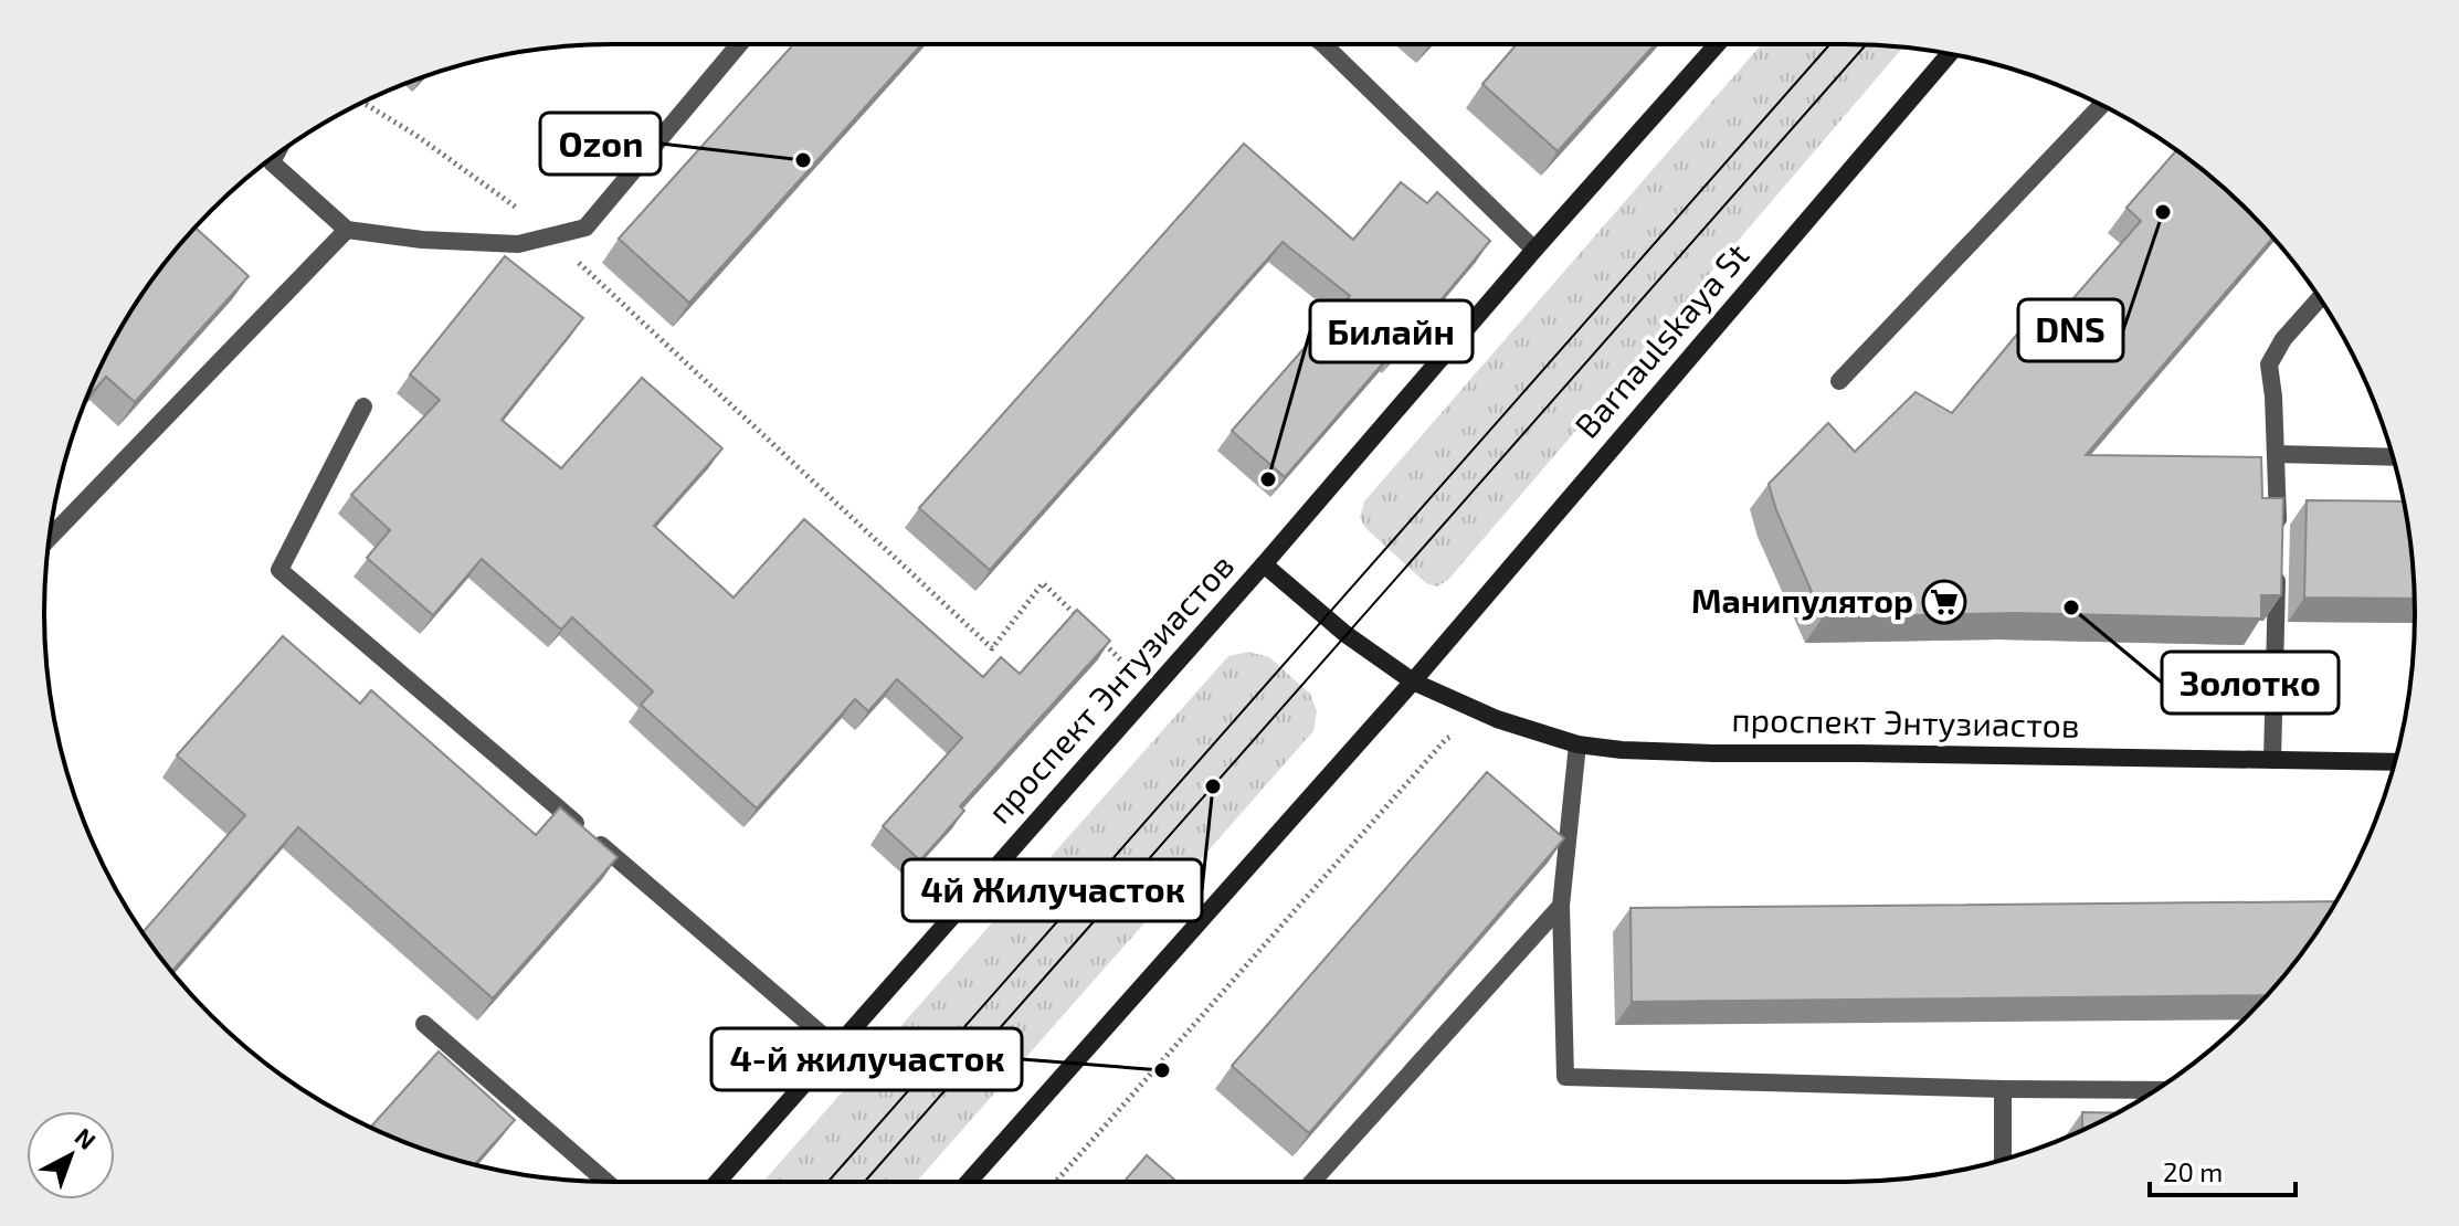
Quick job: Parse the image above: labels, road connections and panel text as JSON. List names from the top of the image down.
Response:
{
  "streets": {
    "main road": ["Barnaulskaya St", "проспект Энтузиастов"]
  },
  "crossings": [
    ["Barnaulskaya St", "проспект Энтузиастов"]
  ],
  "places": {
    "other": [
      "Ozon",
      "DNS",
      "Билайн",
      "Золотко",
      "4й Жилучасток",
      "4-й жилучасток"
    ],
    "supermarket": ["Манипулятор"]
  },
  "scale_bar": "20 m",
  "north": "top right"
}
